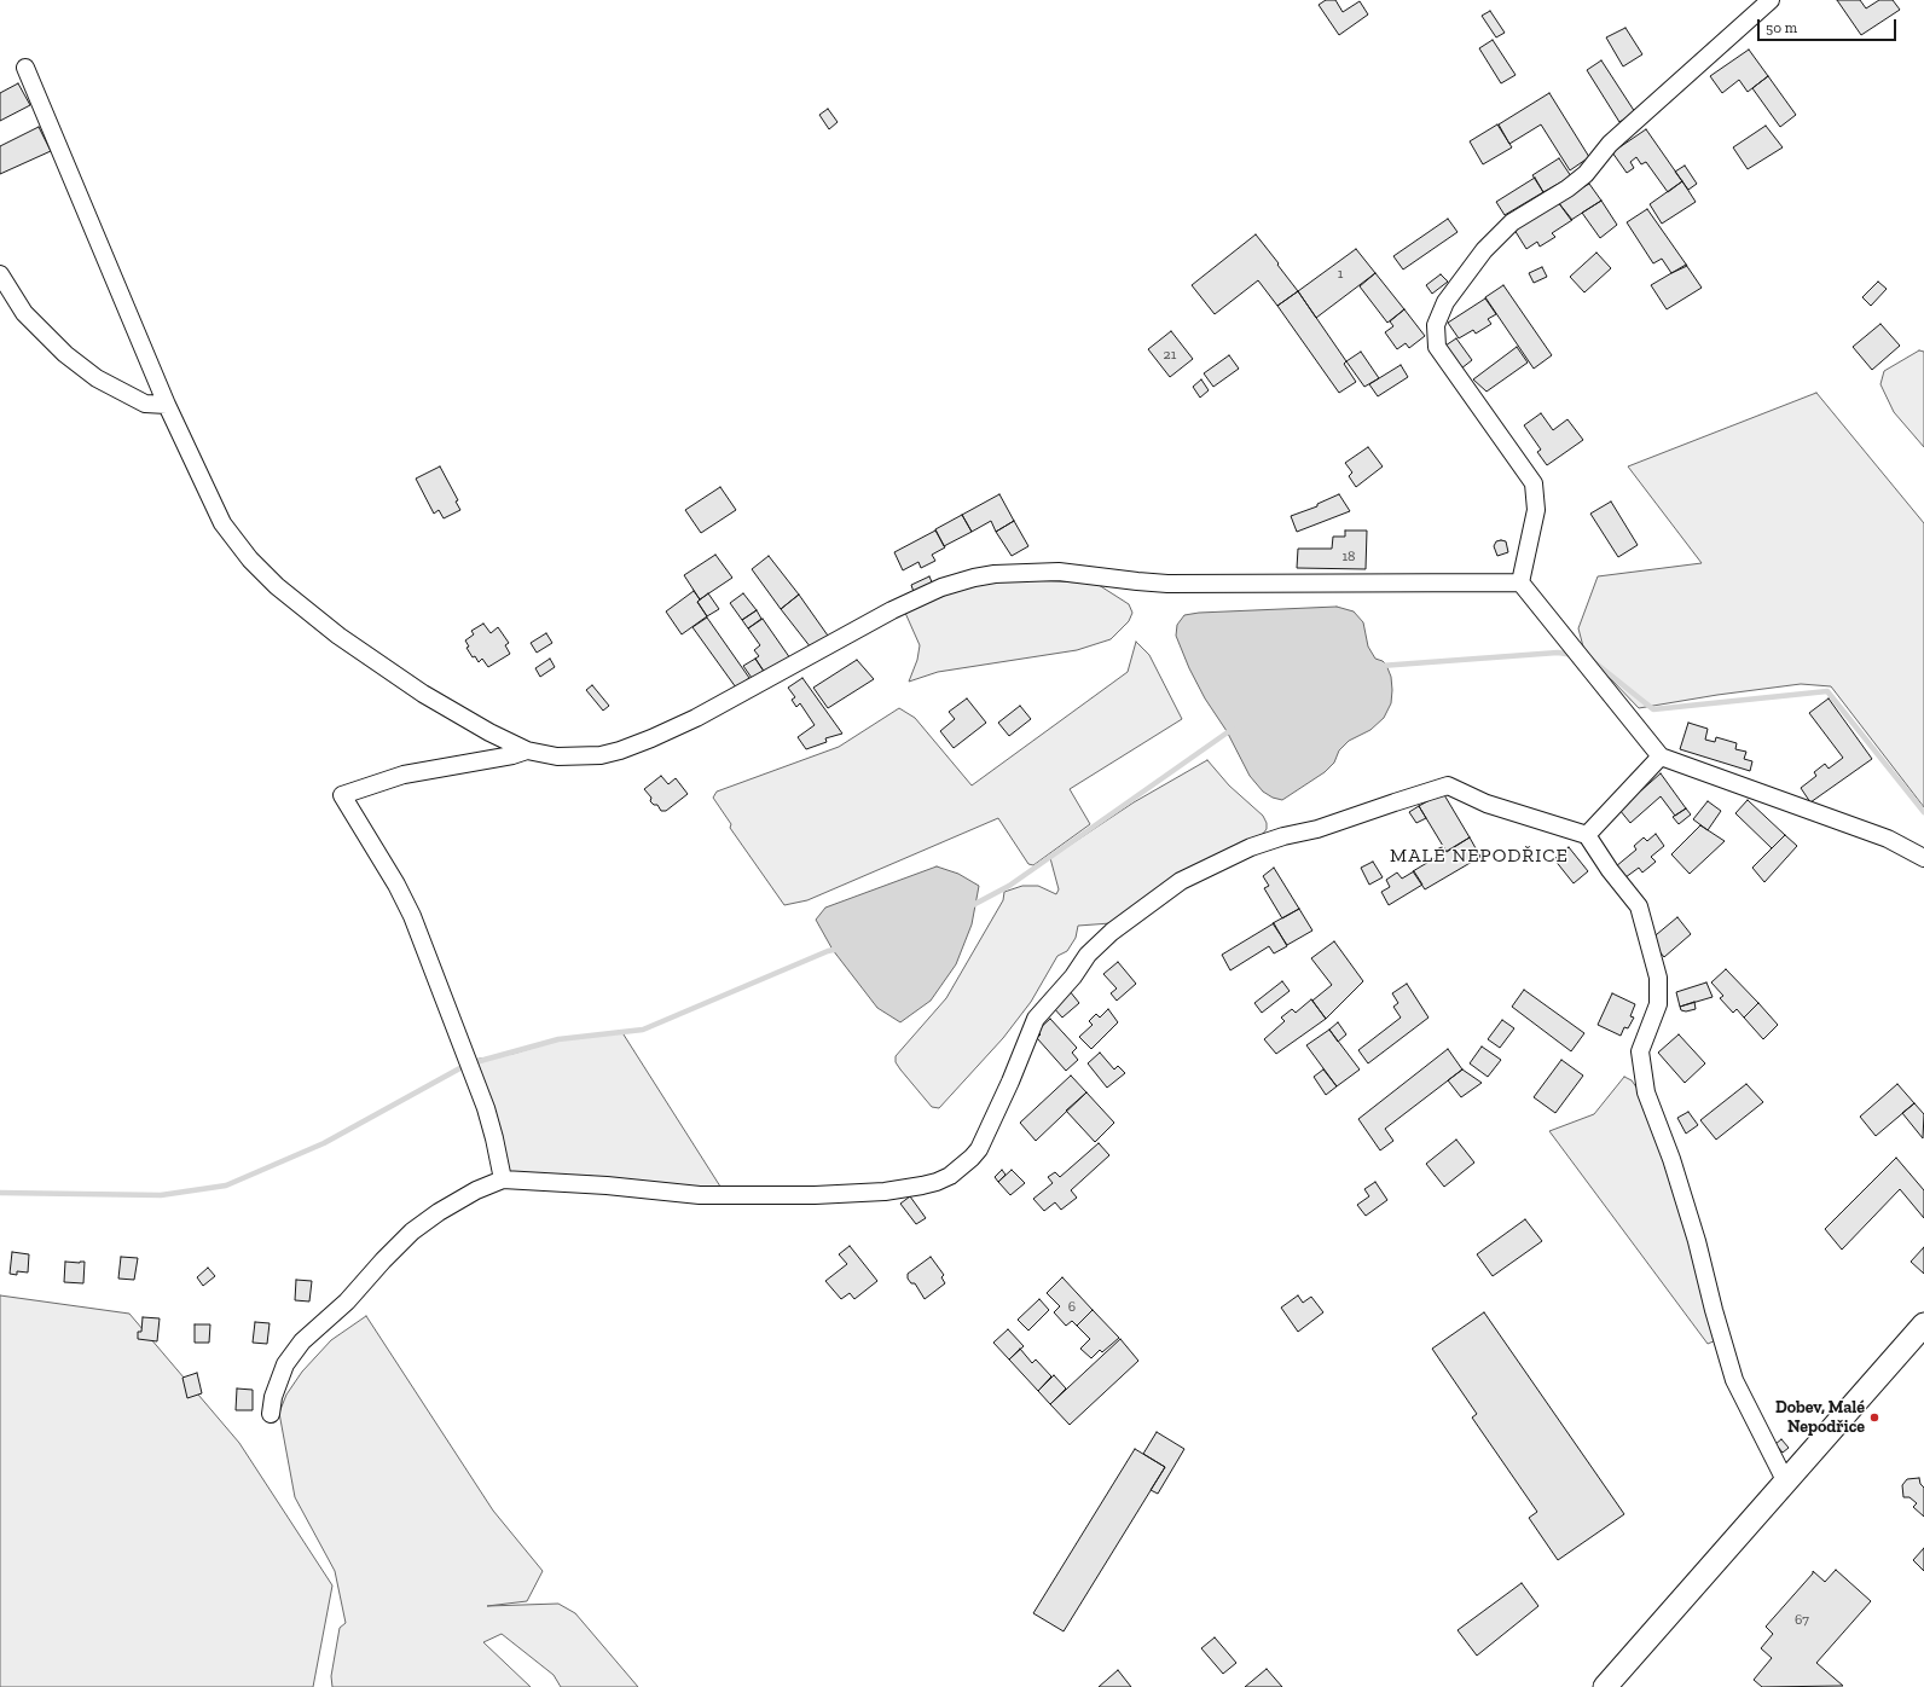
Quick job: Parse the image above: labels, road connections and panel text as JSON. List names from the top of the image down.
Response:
{
  "districts": ["MALÉ NEPODŘICE"],
  "places": ["Dobev, Malé Nepodřice"],
  "house_numbers": [
    "1",
    "21",
    "18",
    "6",
    "67"
  ],
  "scale_bar": "50 m"
}
